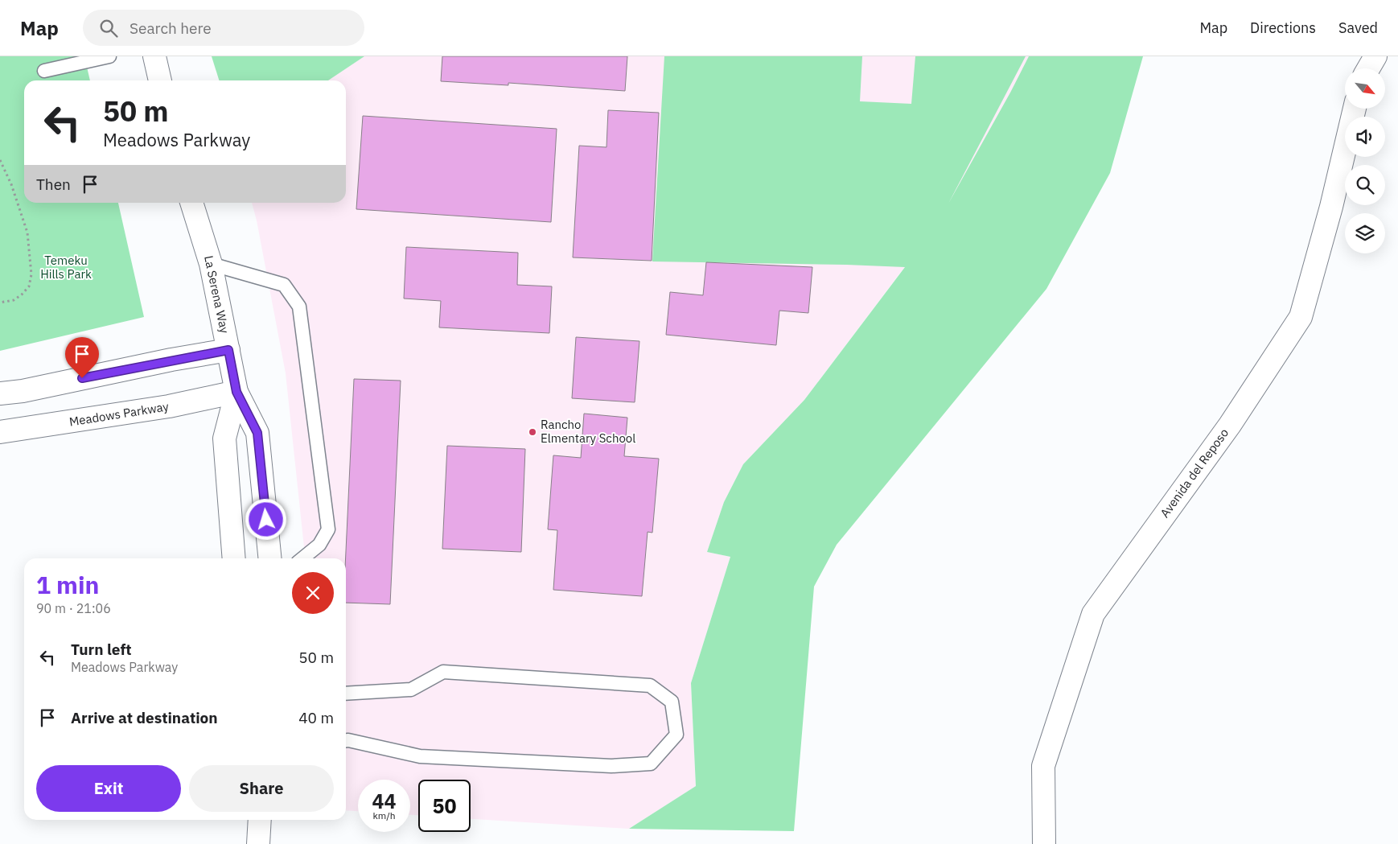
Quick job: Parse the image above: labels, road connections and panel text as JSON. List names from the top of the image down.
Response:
{
  "streets": {
    "main road": ["La Serena Way", "Meadows Parkway", "Avenida del Reposo"]
  },
  "crossings": [
    ["La Serena Way", "Meadows Parkway"]
  ],
  "parks": ["Temeku Hills Park"],
  "places": ["Rancho Elmentary School"],
  "north": "bottom right",
  "page": {
    "header": "Map",
    "search": "Search here",
    "nav": ["Map", "Directions", "Saved"],
    "turn": ["50 m", "Meadows Parkway"],
    "then": "Then",
    "heading": ["1 min", "90 m · 21:06"],
    "list": [
      {
        "name": "Turn left",
        "note": "Meadows Parkway",
        "value": "50 m"
      },
      {
        "name": "Arrive at destination",
        "value": "40 m"
      }
    ],
    "buttons": ["Exit", "Share"],
    "speed": "44 km/h",
    "limit": "50"
  }
}
